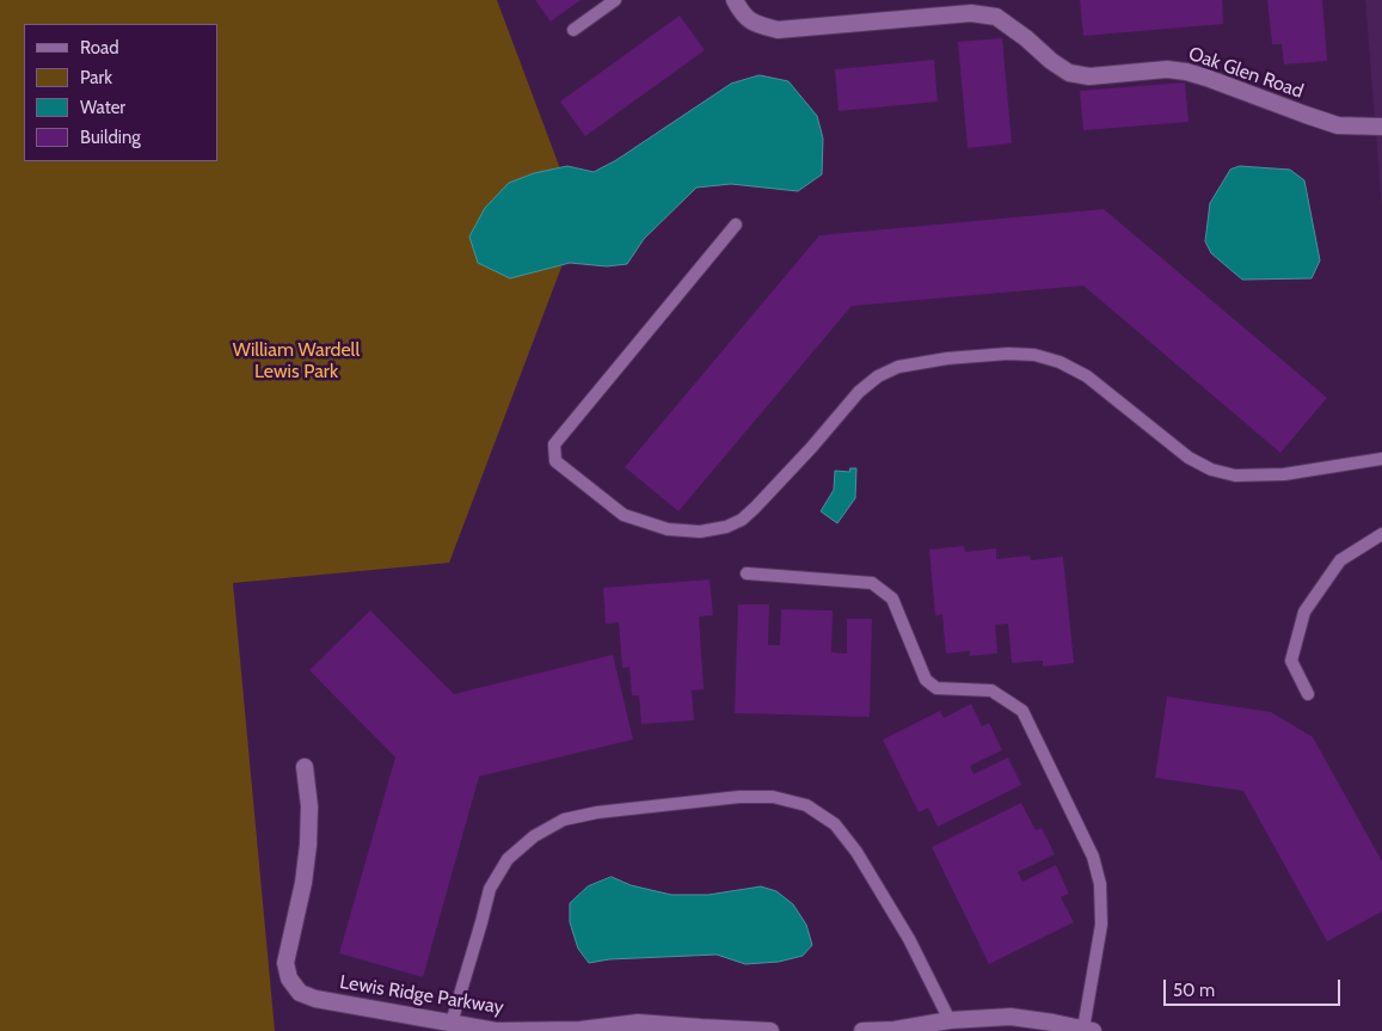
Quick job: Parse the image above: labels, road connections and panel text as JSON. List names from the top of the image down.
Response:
{
  "streets": {
    "street": ["Oak Glen Road", "Lewis Ridge Parkway"]
  },
  "parks": ["William Wardell Lewis Park"],
  "legend": [
    "Road",
    "Park",
    "Water",
    "Building"
  ],
  "scale_bar": "50 m"
}
